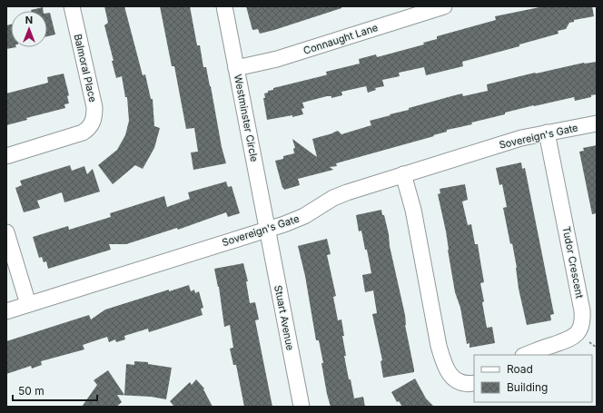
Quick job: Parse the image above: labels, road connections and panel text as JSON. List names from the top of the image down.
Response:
{
  "streets": {
    "street": [
      "Connaught Lane",
      "Balmoral Place",
      "Westminster Circle",
      "Sovereign's Gate",
      "Tudor Crescent",
      "Stuart Avenue"
    ]
  },
  "crossings": [
    ["Connaught Lane", "Westminster Circle"],
    ["Westminster Circle", "Sovereign's Gate"],
    ["Westminster Circle", "Stuart Avenue"],
    ["Sovereign's Gate", "Tudor Crescent"],
    ["Sovereign's Gate", "Stuart Avenue"]
  ],
  "legend": ["Road", "Building"],
  "scale_bar": "50 m",
  "north": "top"
}
